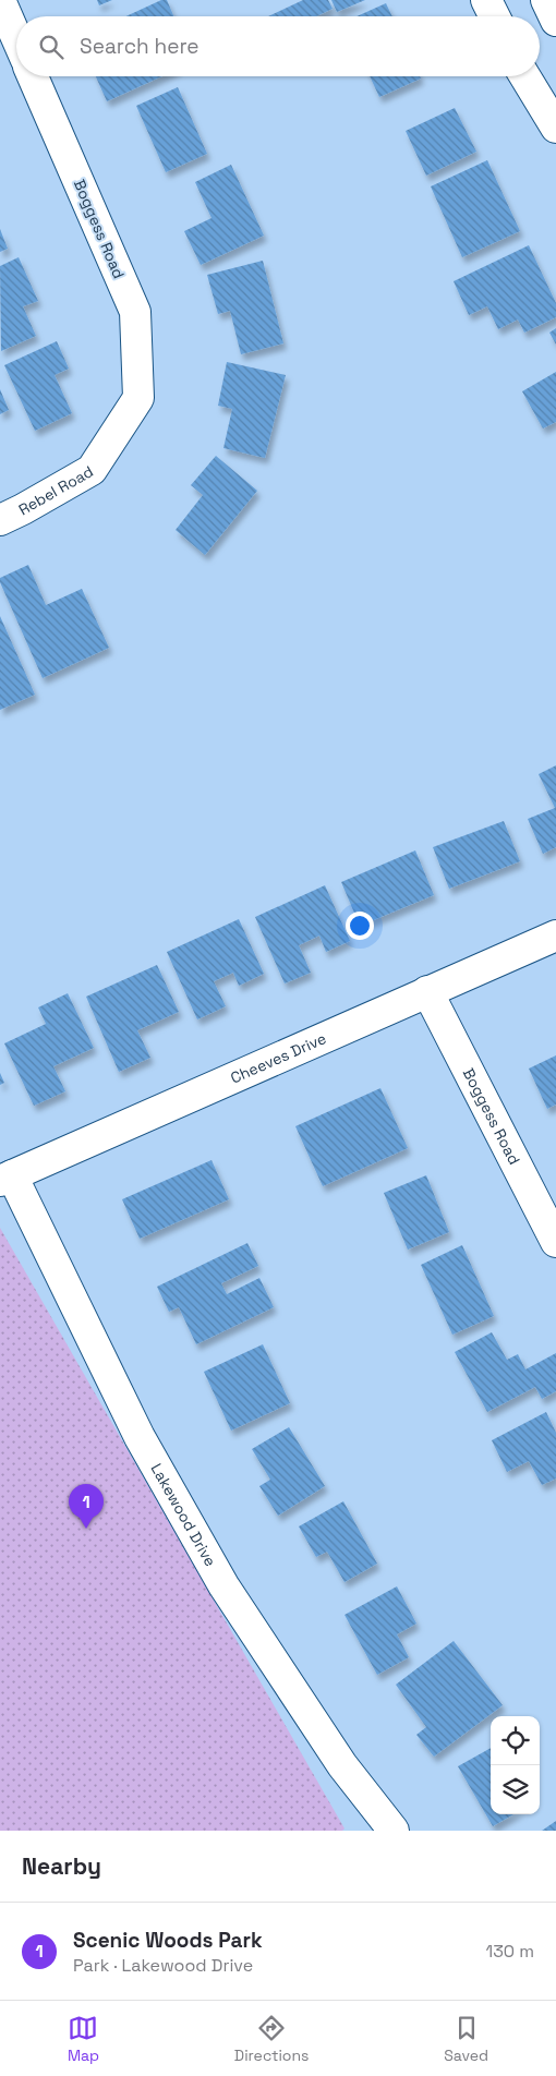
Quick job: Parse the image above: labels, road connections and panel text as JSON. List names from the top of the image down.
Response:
{
  "streets": {
    "street": [
      "Boggess Road",
      "Rebel Road",
      "Cheeves Drive",
      "Lakewood Drive"
    ]
  },
  "crossings": [
    ["Boggess Road", "Rebel Road"],
    ["Boggess Road", "Cheeves Drive"],
    ["Cheeves Drive", "Lakewood Drive"]
  ],
  "page": {
    "search": "Search here",
    "pins": "1",
    "heading": "Nearby",
    "list": [
      {
        "mark": "1",
        "name": "Scenic Woods Park",
        "note": "Park · Lakewood Drive",
        "value": "130 m"
      }
    ],
    "nav": ["Map", "Directions", "Saved"]
  }
}
